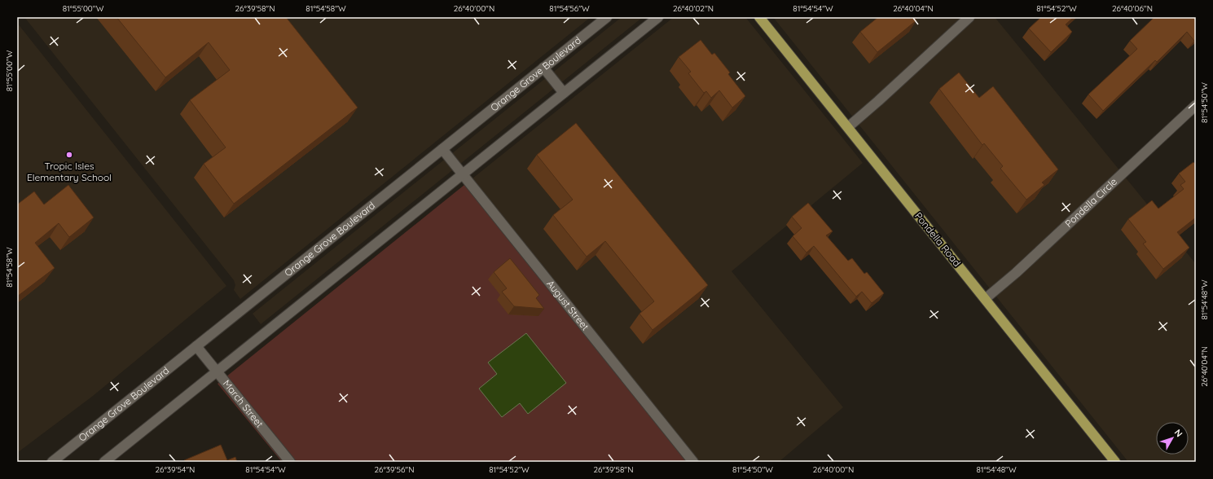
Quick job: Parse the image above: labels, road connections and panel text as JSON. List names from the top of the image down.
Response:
{
  "streets": {
    "main road": ["Pondella Road"],
    "street": [
      "Orange Grove Boulevard",
      "Pondella Circle",
      "August Street",
      "March Street"
    ]
  },
  "crossings": [
    ["Orange Grove Boulevard", "August Street"],
    ["Orange Grove Boulevard", "March Street"],
    ["Pondella Circle", "Pondella Road"]
  ],
  "places": ["Tropic Isles Elementary School"],
  "north": "top right",
  "coordinates": [
    "81°55'00\"W",
    "26°39'58\"N",
    "81°54'58\"W",
    "26°40'00\"N",
    "81°54'56\"W",
    "26°40'02\"N",
    "81°54'54\"W",
    "26°40'04\"N",
    "81°54'52\"W",
    "26°40'06\"N",
    "81°54'50\"W",
    "81°54'48\"W",
    "26°39'54\"N",
    "26°39'56\"N"
  ]
}
